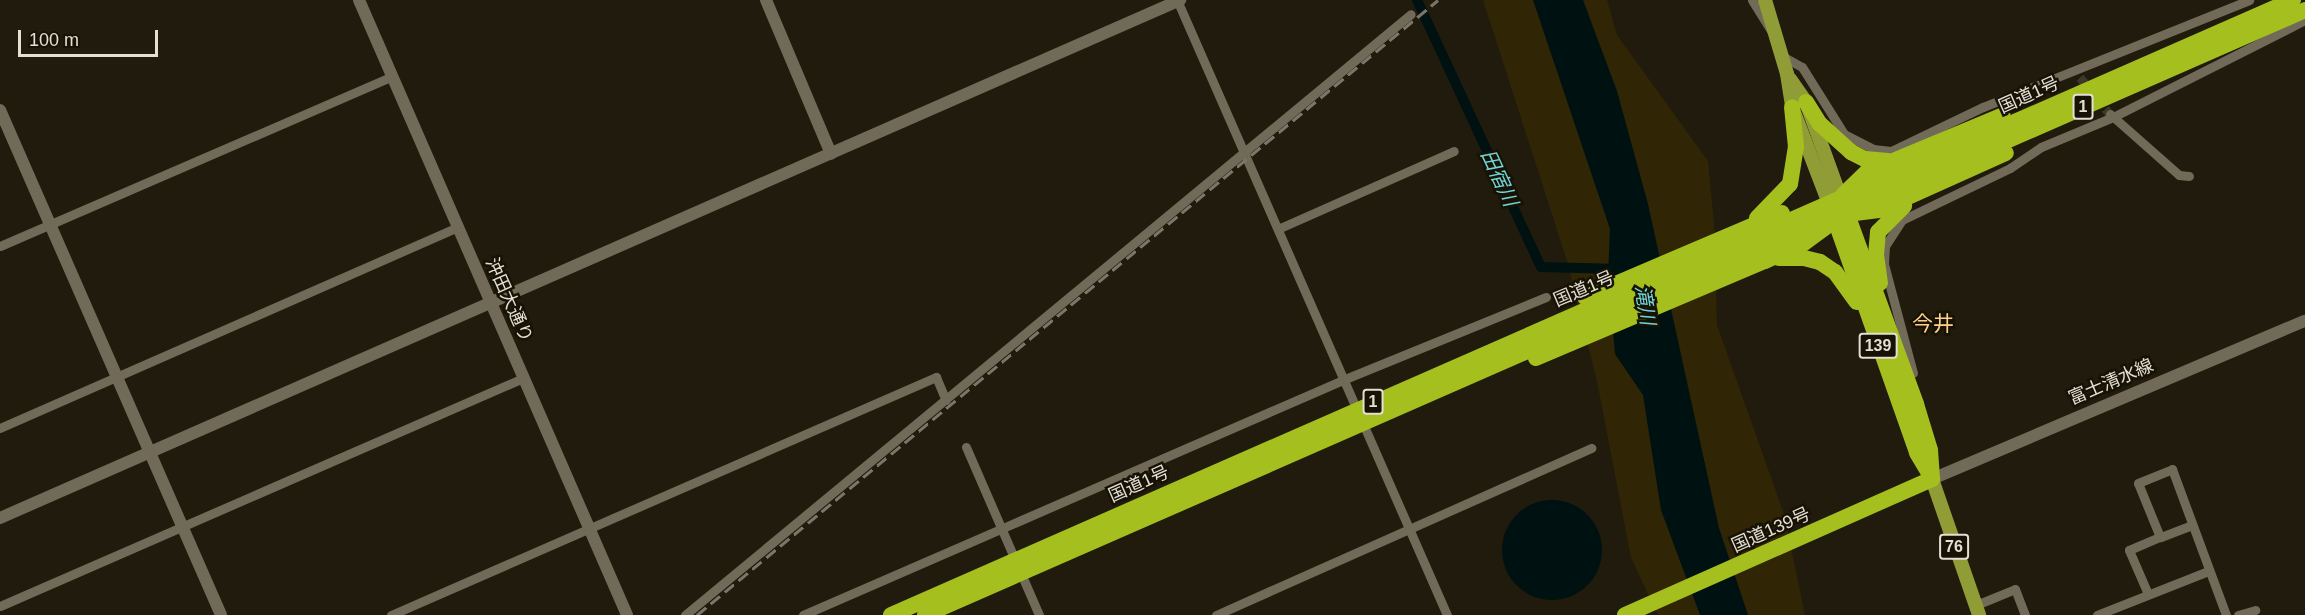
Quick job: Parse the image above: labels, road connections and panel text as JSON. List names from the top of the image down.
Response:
{
  "streets": {
    "highway": [
      "国道1号",
      "1",
      "139",
      "国道139号"
    ],
    "main road": ["76"],
    "street": ["沖田大通り", "富士清水線"]
  },
  "crossings": [
    ["国道1号", "1"],
    ["1", "139"],
    ["139", "富士清水線"],
    ["139", "国道139号"],
    ["139", "76"],
    ["富士清水線", "国道139号"],
    ["富士清水線", "76"],
    ["国道139号", "76"]
  ],
  "districts": ["今井"],
  "water": ["田宿川", "滝川"],
  "scale_bar": "100 m"
}
